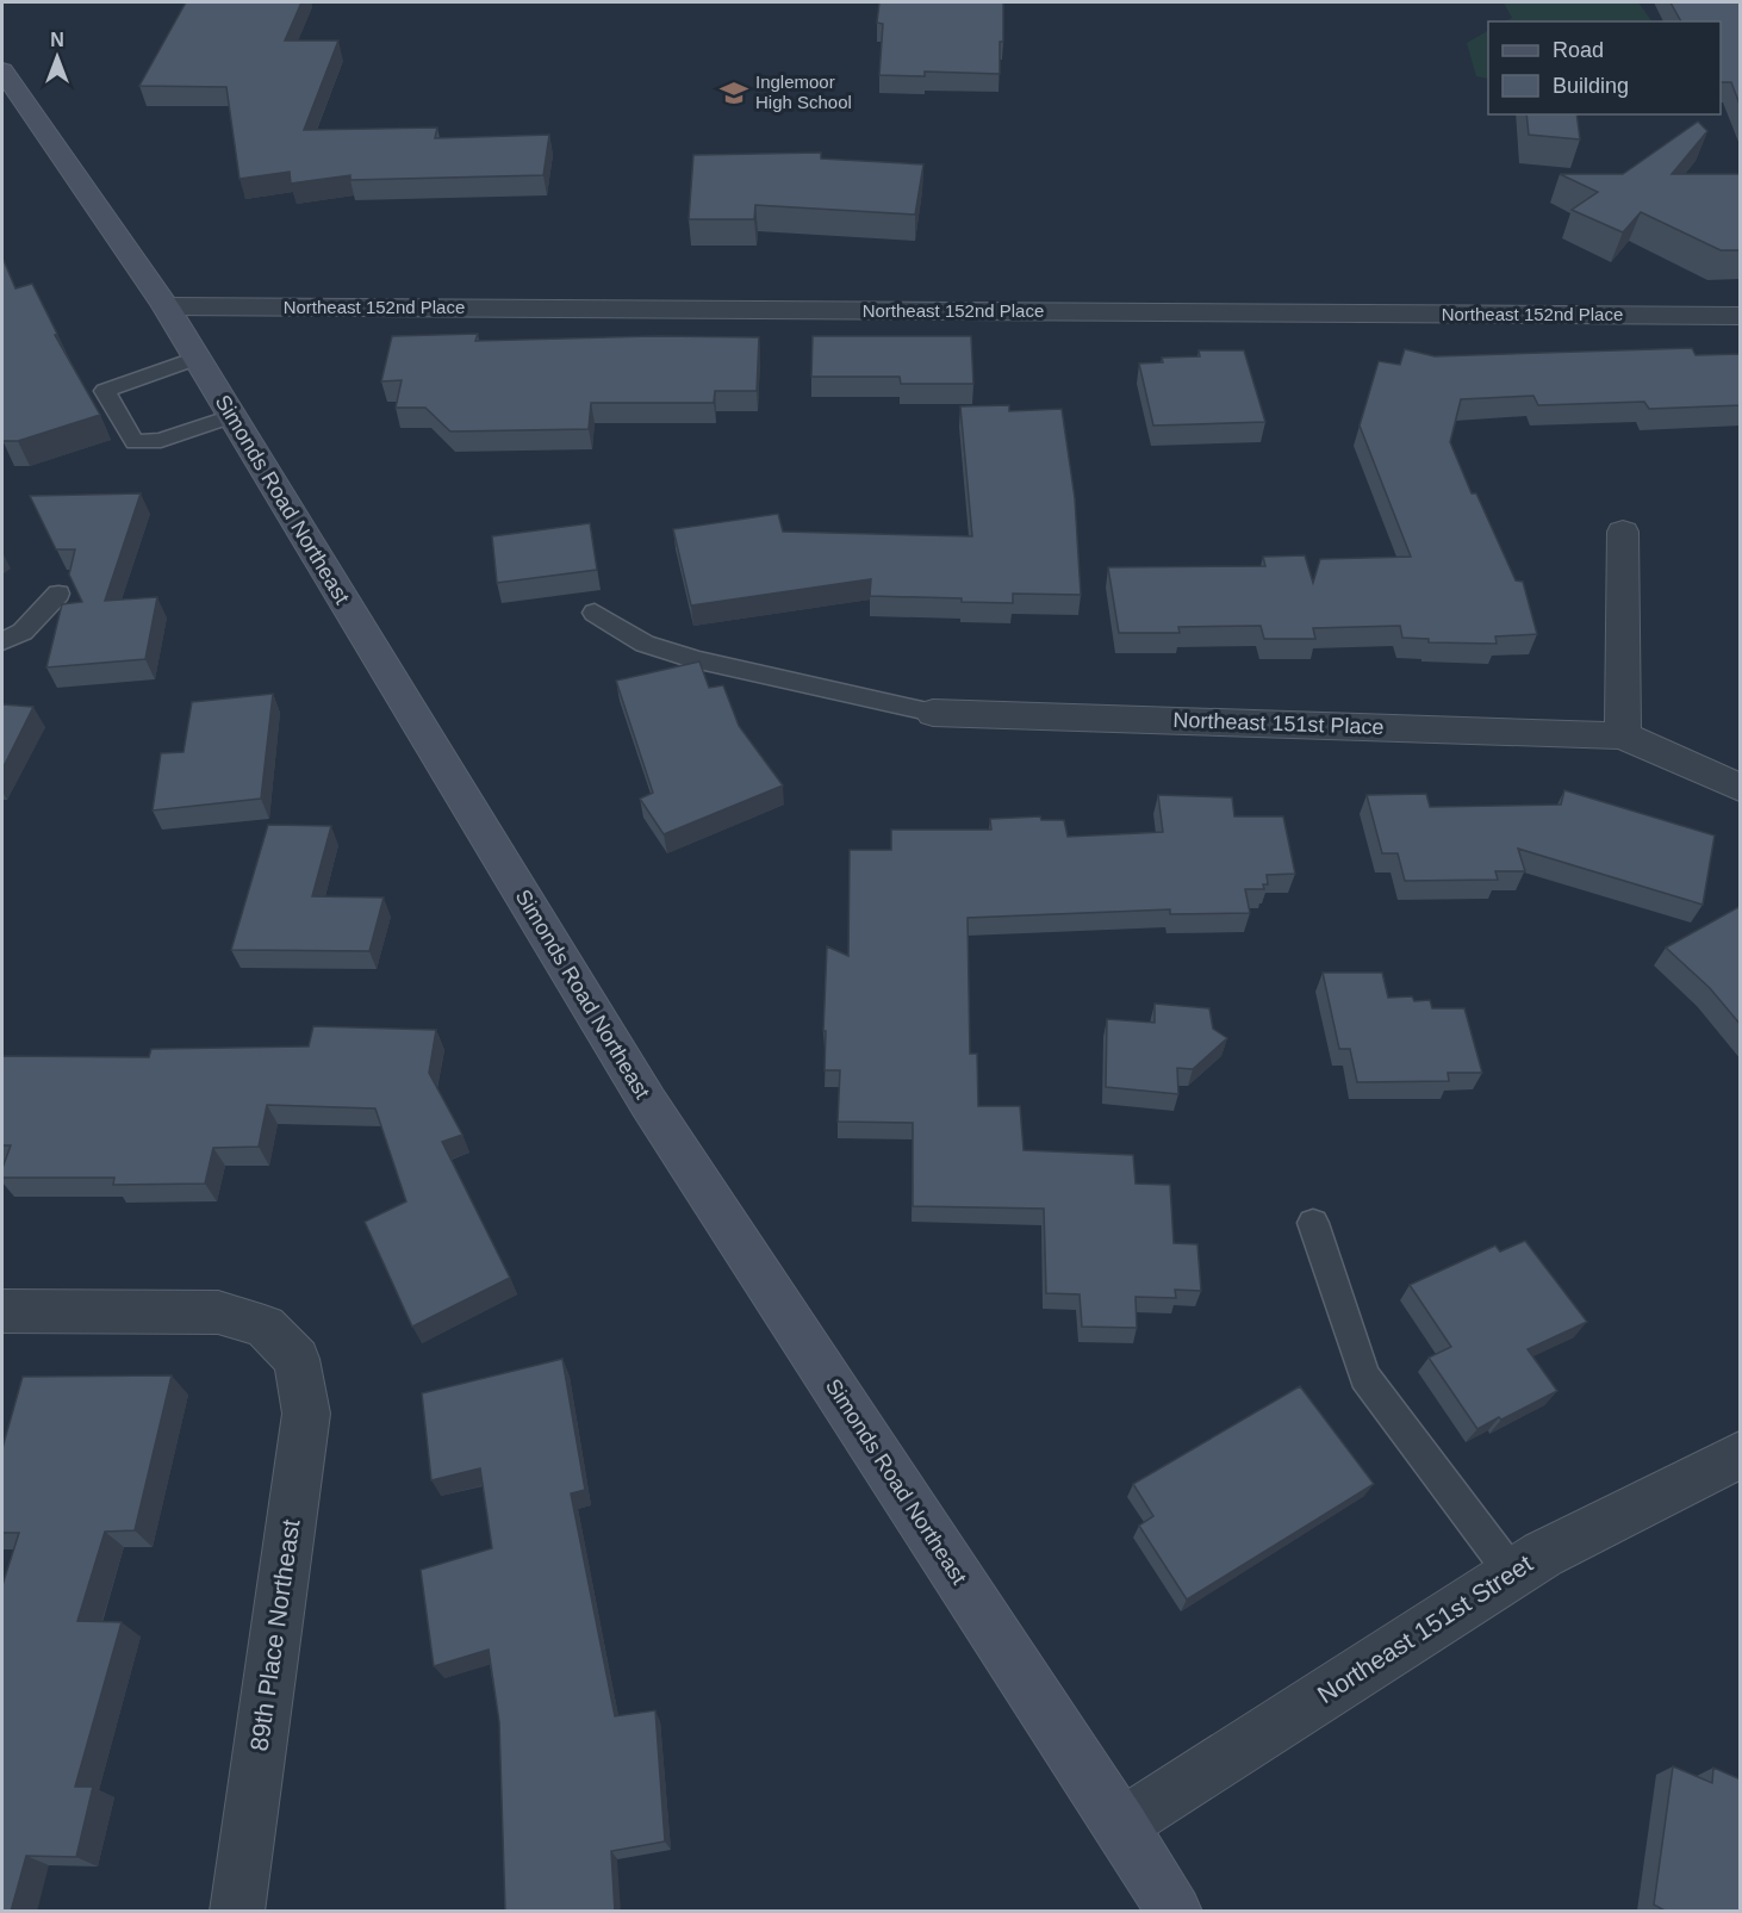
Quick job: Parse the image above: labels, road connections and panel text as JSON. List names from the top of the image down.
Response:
{
  "streets": {
    "main road": ["Simonds Road Northeast"],
    "street": [
      "Northeast 152nd Place",
      "Northeast 151st Place",
      "Northeast 151st Street",
      "89th Place Northeast"
    ]
  },
  "crossings": [
    ["Northeast 152nd Place", "Simonds Road Northeast"],
    ["Simonds Road Northeast", "Northeast 151st Street"]
  ],
  "places": {
    "school or university": ["Inglemoor High School"]
  },
  "legend": ["Road", "Building"],
  "north": "top"
}
